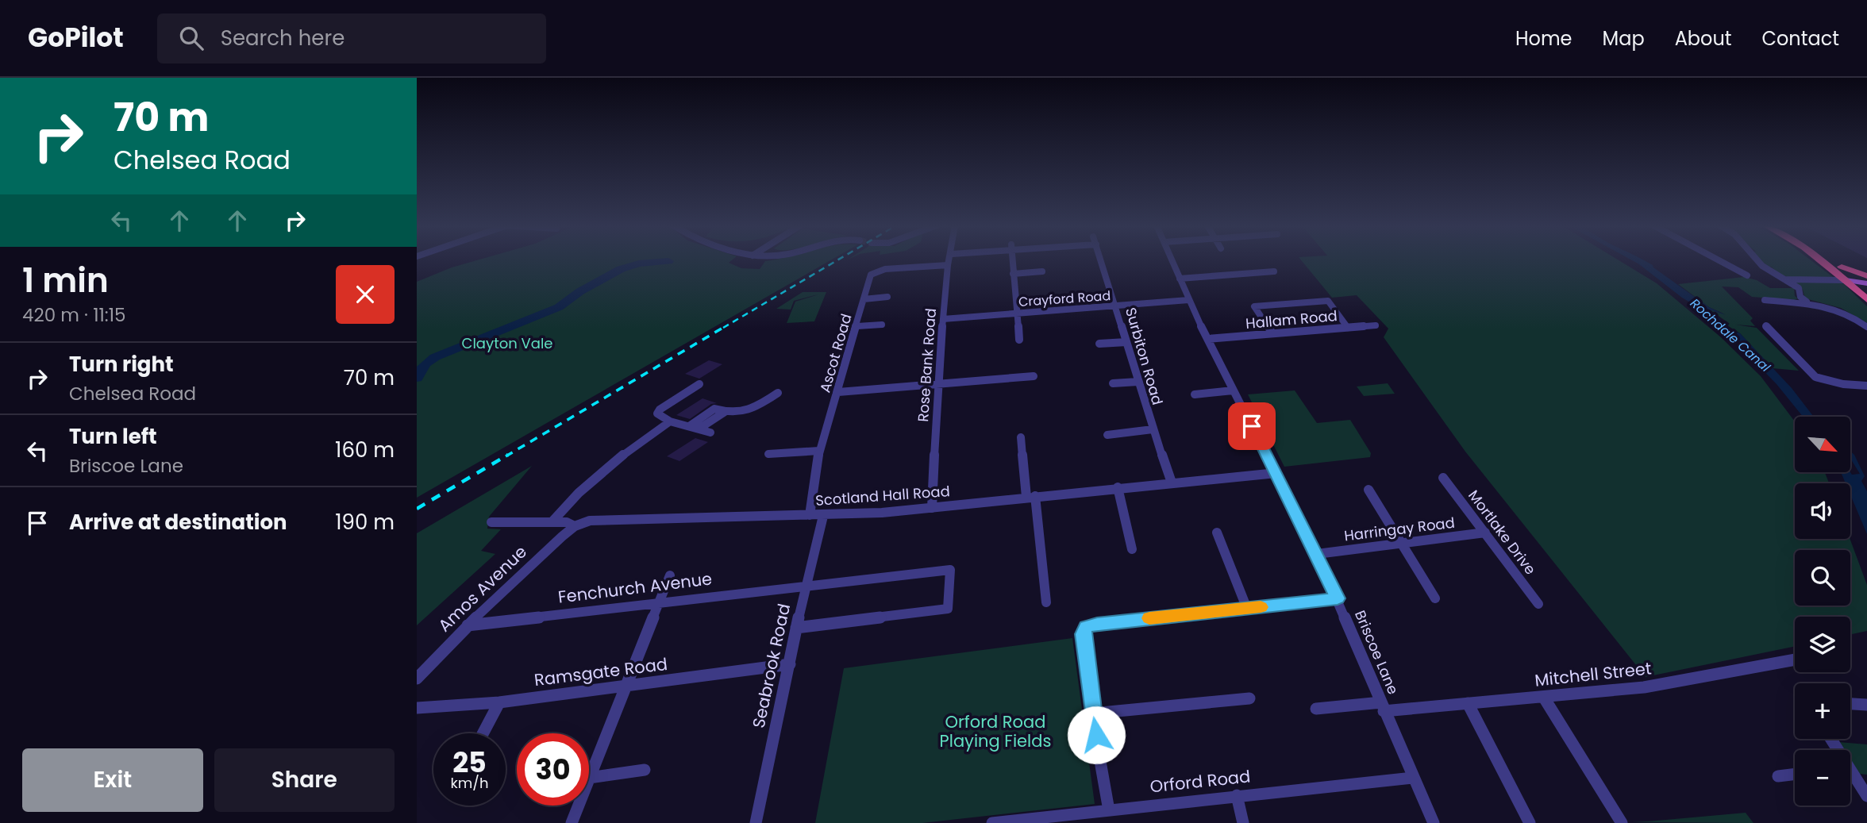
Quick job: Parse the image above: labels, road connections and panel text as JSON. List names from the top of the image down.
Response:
{
  "streets": {
    "street": [
      "Crayford Road",
      "Hallam Road",
      "Ascot Road",
      "Surbiton Road",
      "Rose Bank Road",
      "Scotland Hall Road",
      "Harringay Road",
      "Mortlake Drive",
      "Fenchurch Avenue",
      "Amos Avenue",
      "Briscoe Lane",
      "Seabrook Road",
      "Ramsgate Road",
      "Mitchell Street",
      "Orford Road"
    ]
  },
  "crossings": [
    ["Crayford Road", "Surbiton Road"],
    ["Crayford Road", "Rose Bank Road"],
    ["Crayford Road", "Briscoe Lane"],
    ["Hallam Road", "Briscoe Lane"],
    ["Ascot Road", "Rose Bank Road"],
    ["Ascot Road", "Scotland Hall Road"],
    ["Surbiton Road", "Scotland Hall Road"],
    ["Rose Bank Road", "Scotland Hall Road"],
    ["Scotland Hall Road", "Amos Avenue"],
    ["Scotland Hall Road", "Briscoe Lane"],
    ["Scotland Hall Road", "Seabrook Road"],
    ["Harringay Road", "Mortlake Drive"],
    ["Harringay Road", "Briscoe Lane"],
    ["Fenchurch Avenue", "Amos Avenue"],
    ["Fenchurch Avenue", "Seabrook Road"],
    ["Briscoe Lane", "Mitchell Street"],
    ["Briscoe Lane", "Orford Road"],
    ["Seabrook Road", "Ramsgate Road"]
  ],
  "water": ["Rochdale Canal"],
  "parks": ["Clayton Vale", "Orford Road Playing Fields"],
  "north": "bottom right",
  "page": {
    "header": "GoPilot",
    "search": "Search here",
    "nav": [
      "Home",
      "Map",
      "About",
      "Contact"
    ],
    "turn": ["70 m", "Chelsea Road"],
    "heading": ["1 min", "420 m · 11:15"],
    "list": [
      {
        "name": "Turn right",
        "note": "Chelsea Road",
        "value": "70 m"
      },
      {
        "name": "Turn left",
        "note": "Briscoe Lane",
        "value": "160 m"
      },
      {
        "name": "Arrive at destination",
        "value": "190 m"
      }
    ],
    "map_buttons": ["+", "−"],
    "speed": "25 km/h",
    "limit": "30",
    "buttons": ["Exit", "Share"]
  }
}
